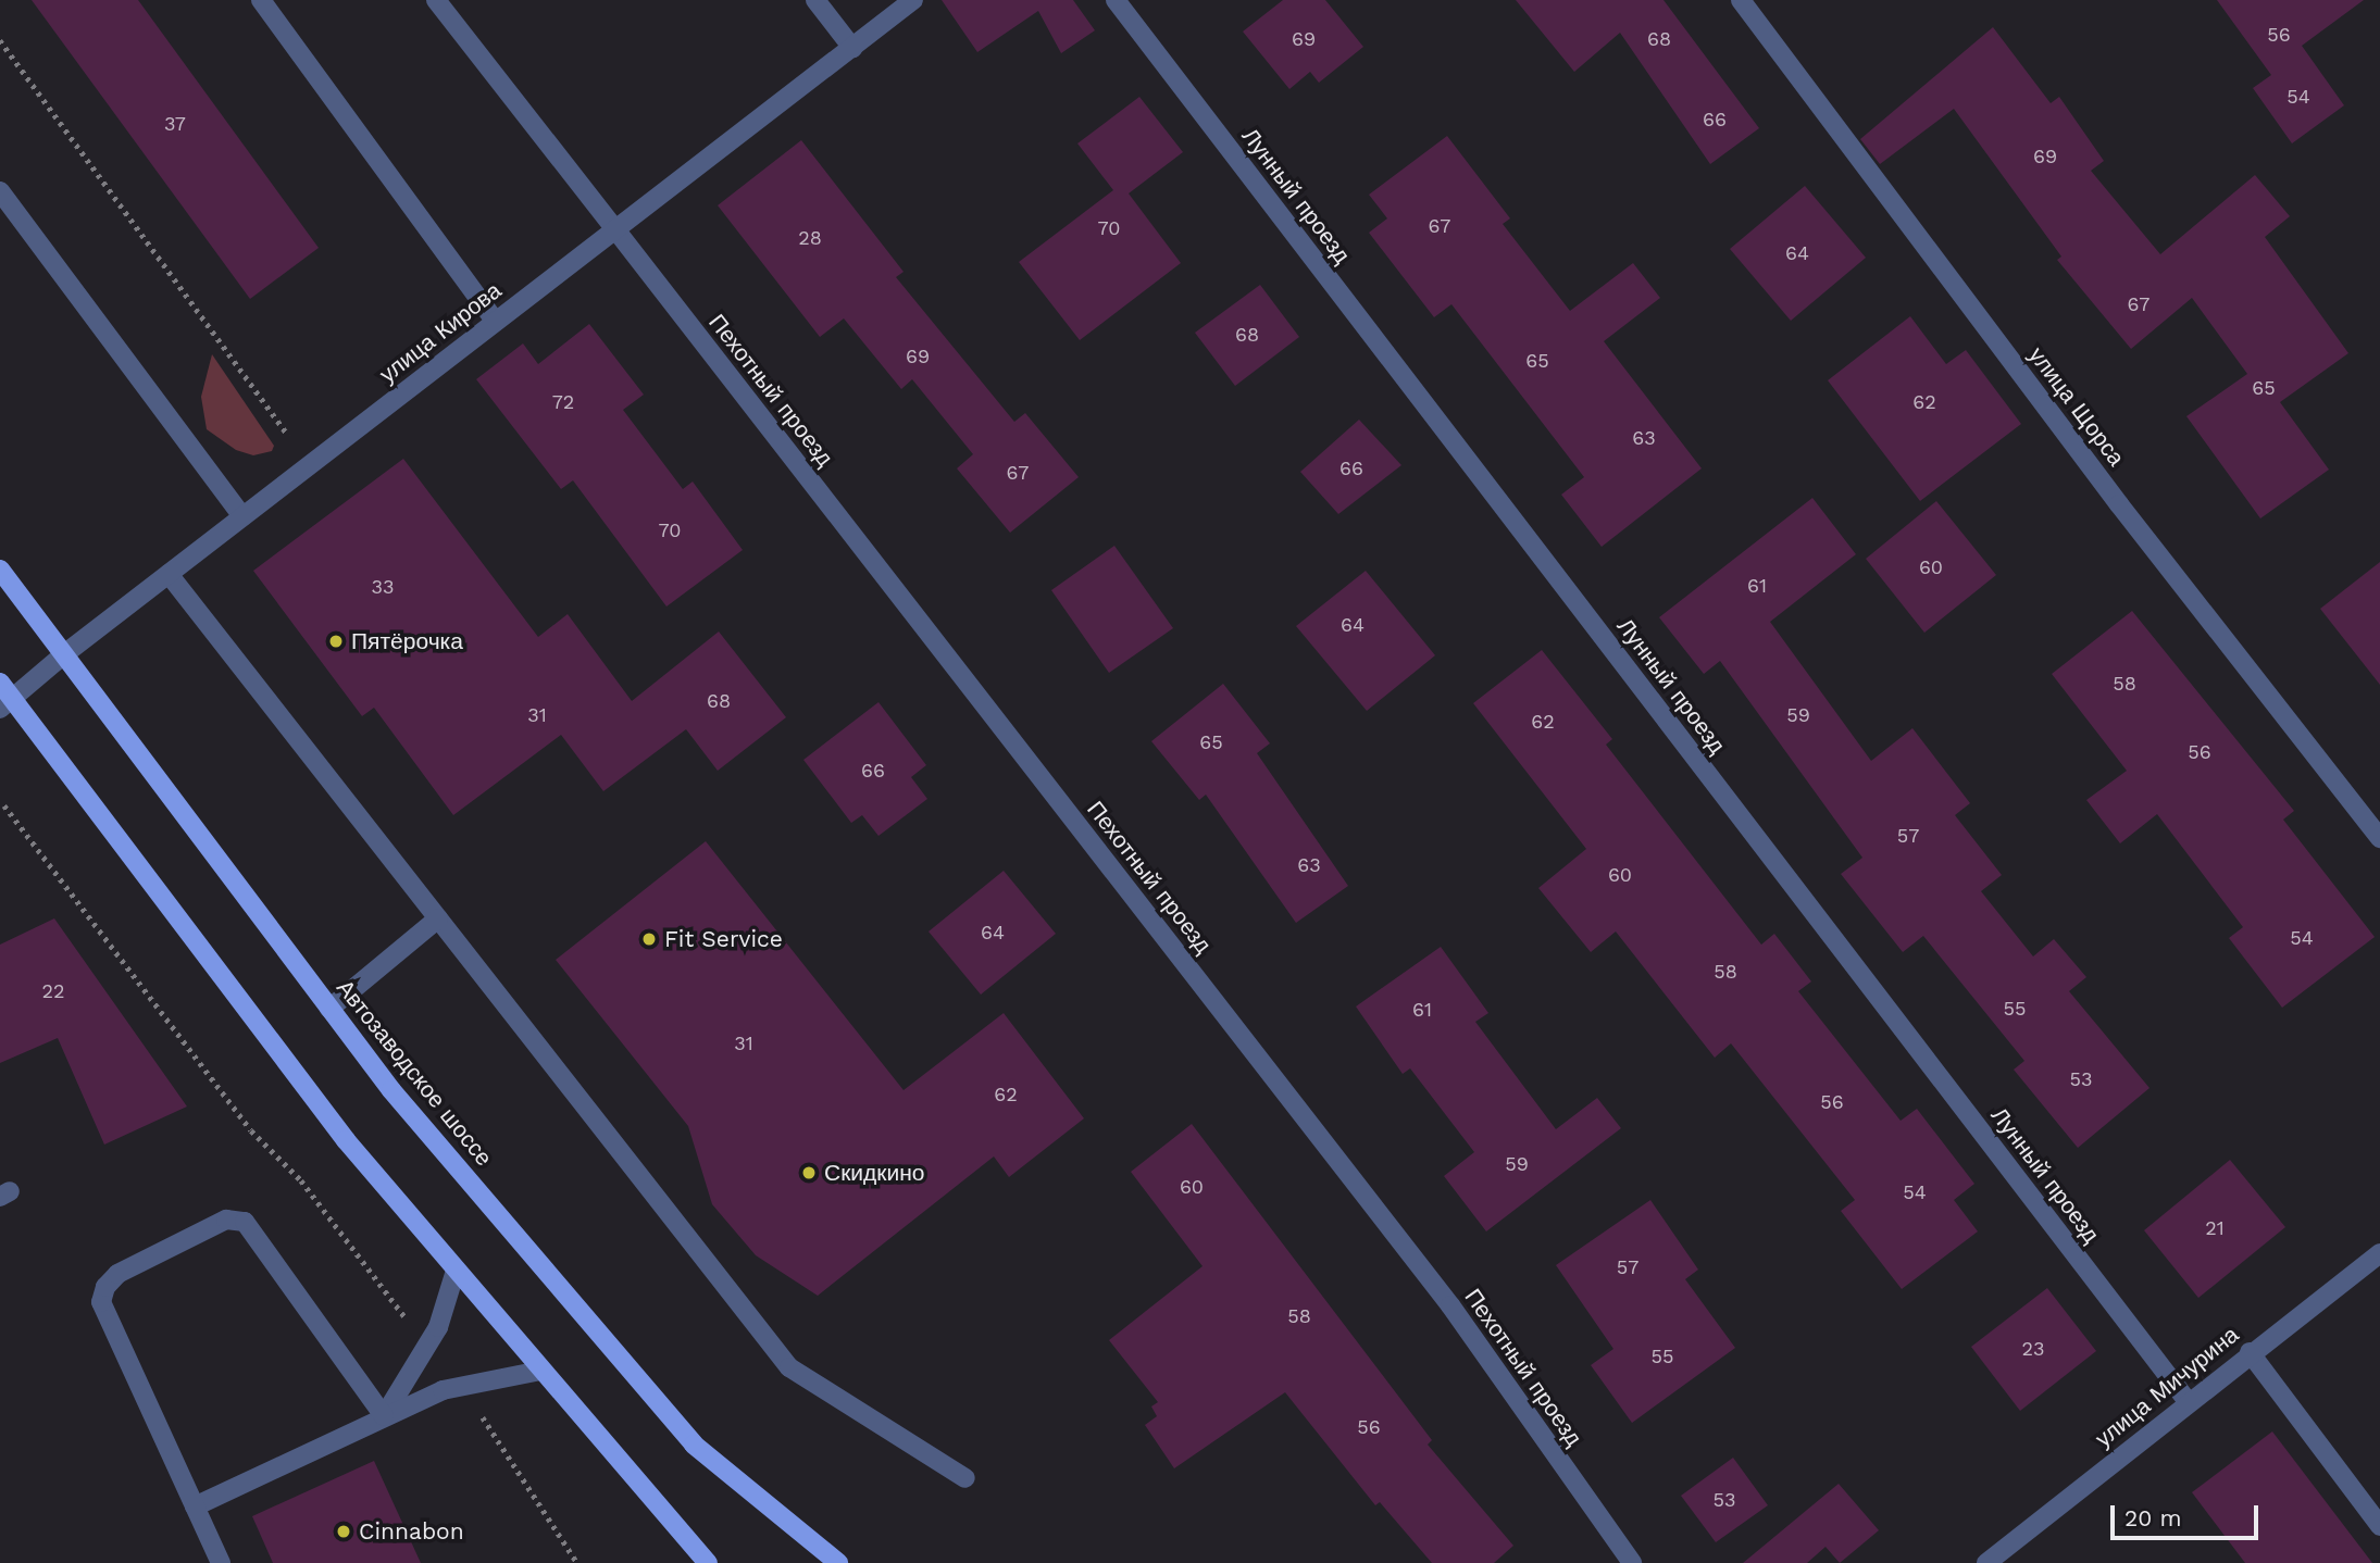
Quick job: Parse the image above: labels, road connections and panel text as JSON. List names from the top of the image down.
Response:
{
  "streets": {
    "main road": ["Автозаводское шоссе"],
    "street": [
      "Лунный проезд",
      "улица Кирова",
      "Пехотный проезд",
      "улица Щорса",
      "улица Мичурина"
    ]
  },
  "crossings": [
    ["Лунный проезд", "улица Мичурина"],
    ["улица Кирова", "Пехотный проезд"],
    ["улица Кирова", "Автозаводское шоссе"]
  ],
  "places": [
    "Пятёрочка",
    "Fit Service",
    "Скидкино",
    "Cinnabon"
  ],
  "house_numbers": [
    "56",
    "69",
    "68",
    "54",
    "66",
    "37",
    "69",
    "67",
    "70",
    "28",
    "64",
    "67",
    "68",
    "69",
    "65",
    "65",
    "72",
    "62",
    "63",
    "66",
    "67",
    "70",
    "60",
    "61",
    "33",
    "64",
    "58",
    "68",
    "31",
    "59",
    "62",
    "65",
    "56",
    "66",
    "57",
    "63",
    "60",
    "64",
    "54",
    "58",
    "22",
    "55",
    "61",
    "31",
    "53",
    "62",
    "56",
    "59",
    "60",
    "54",
    "21",
    "57",
    "58",
    "23",
    "55",
    "56",
    "53"
  ],
  "scale_bar": "20 m"
}
